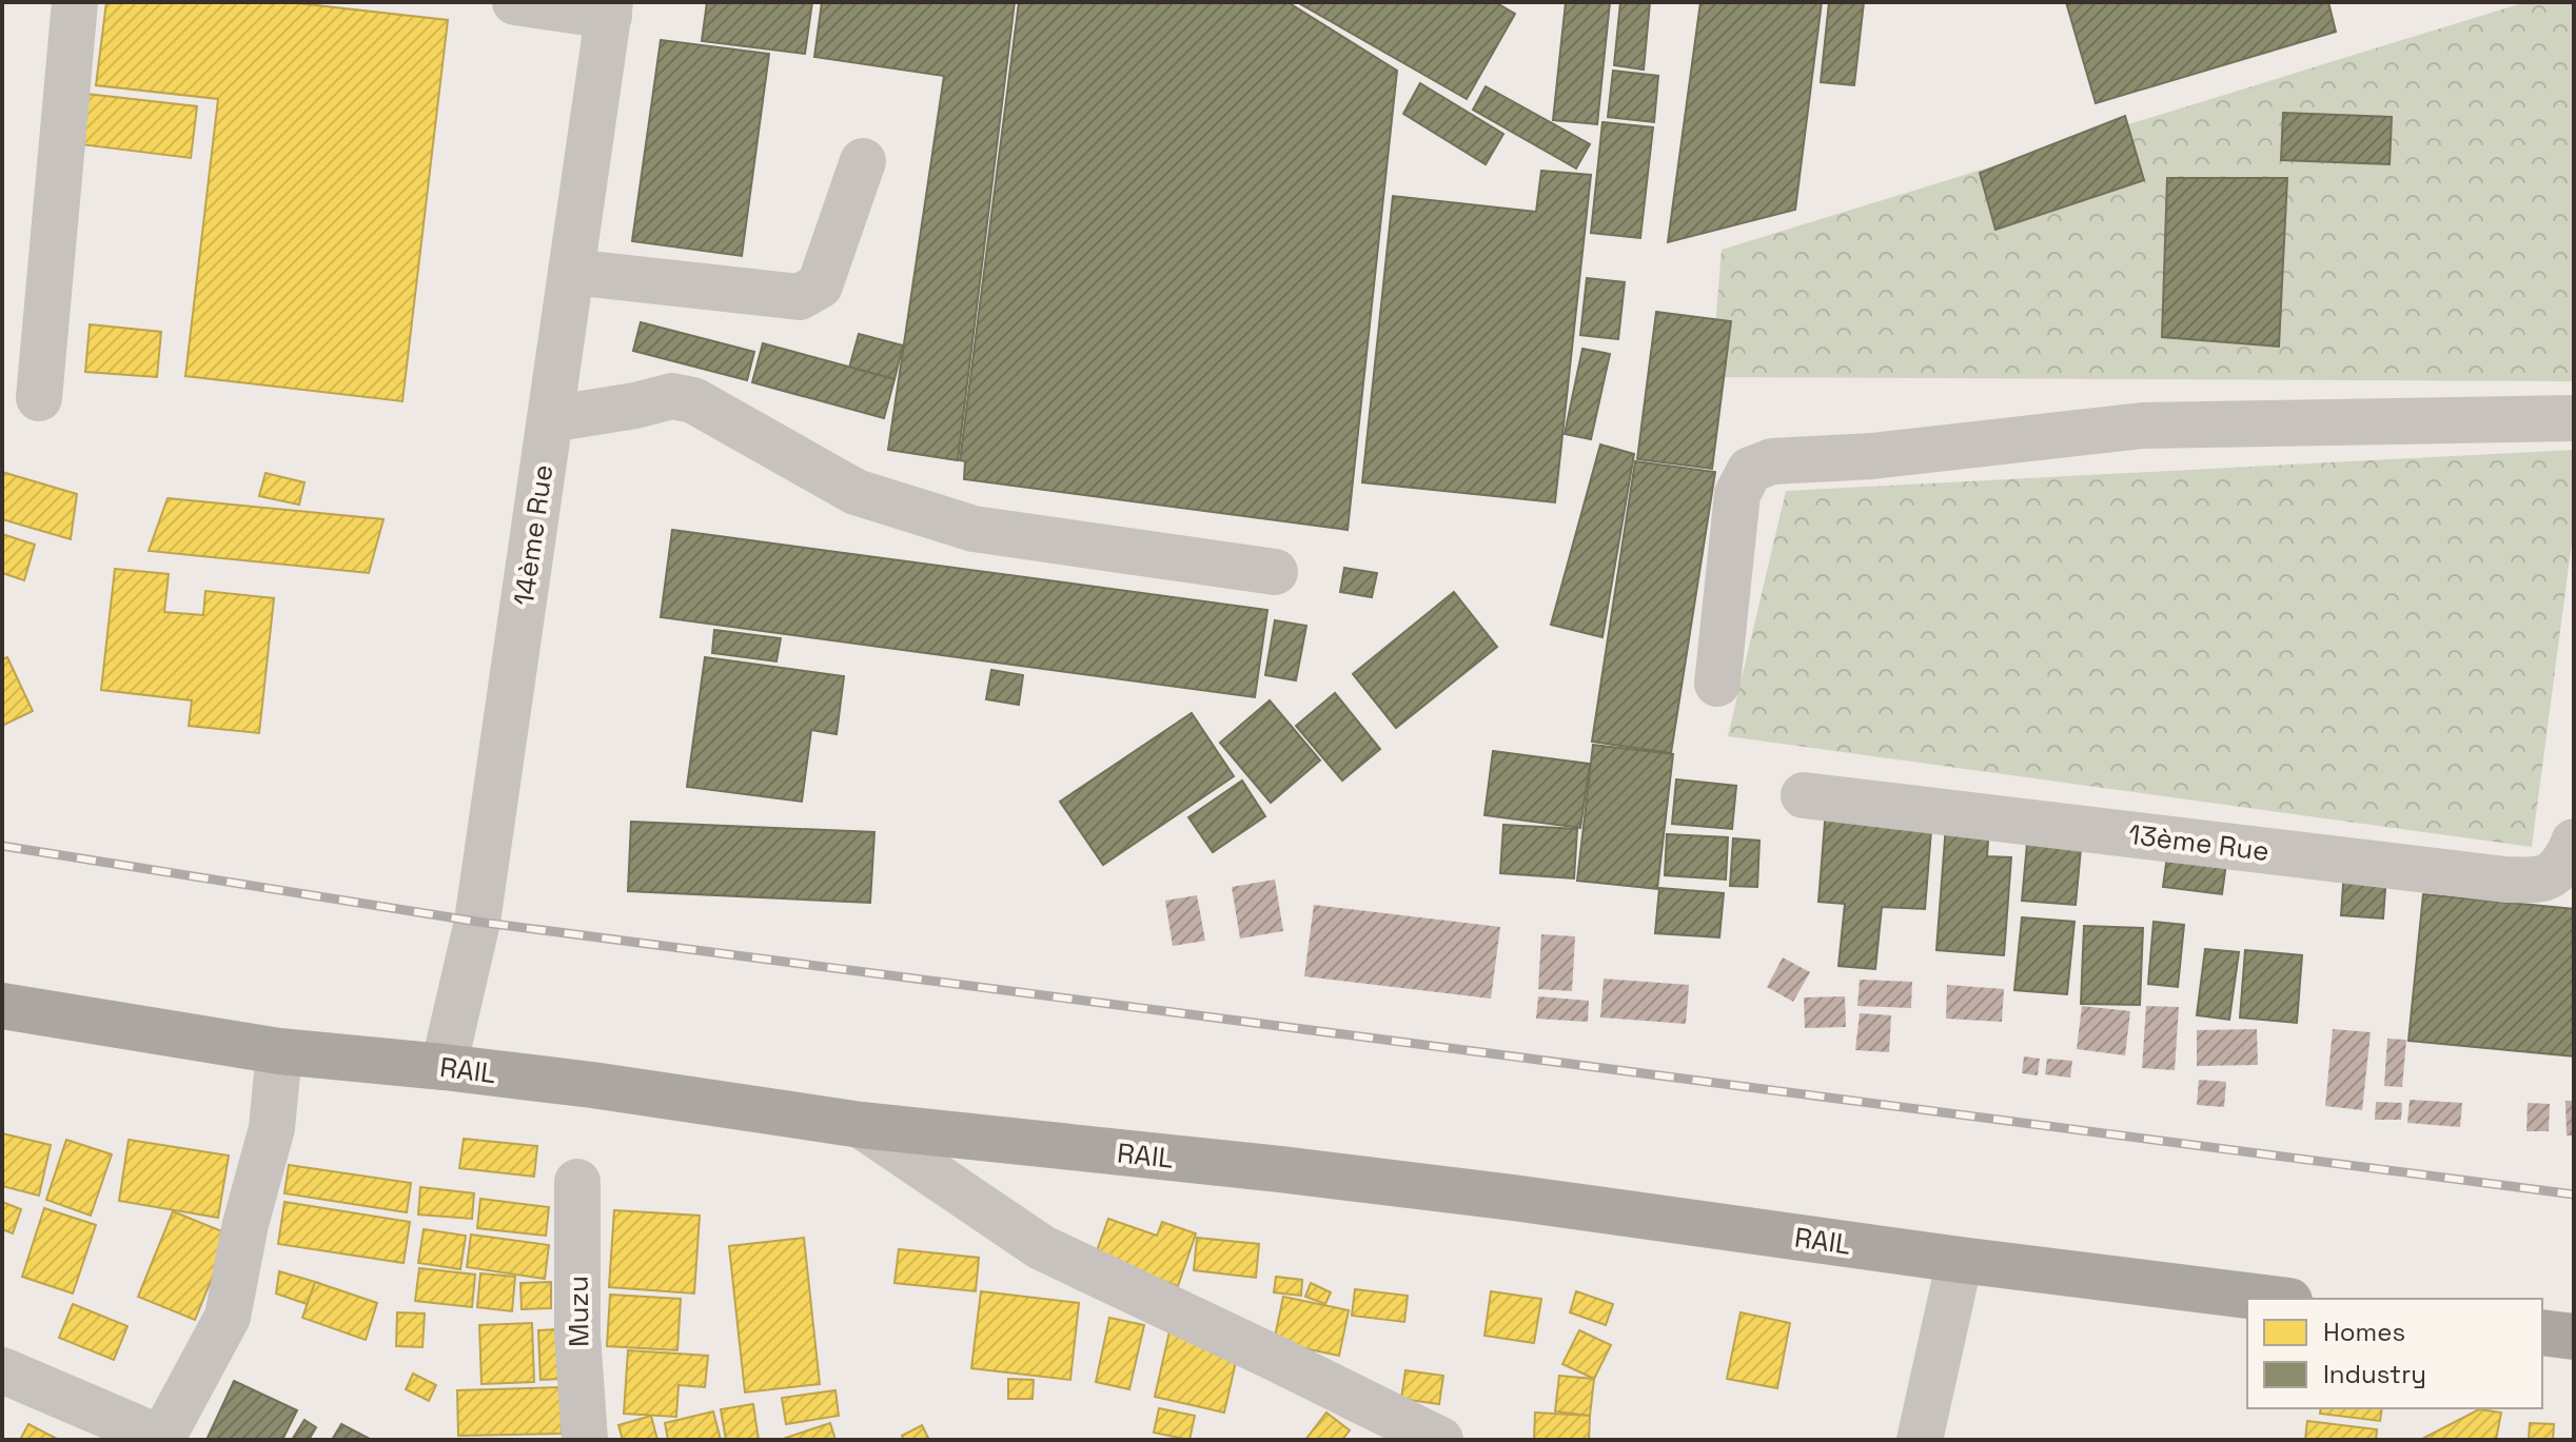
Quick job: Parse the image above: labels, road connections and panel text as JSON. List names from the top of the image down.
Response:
{
  "streets": {
    "main road": ["RAIL"],
    "street": ["14ème Rue", "13ème Rue", "Muzu"]
  },
  "crossings": [
    ["14ème Rue", "RAIL"]
  ],
  "legend": ["Homes", "Industry"]
}
